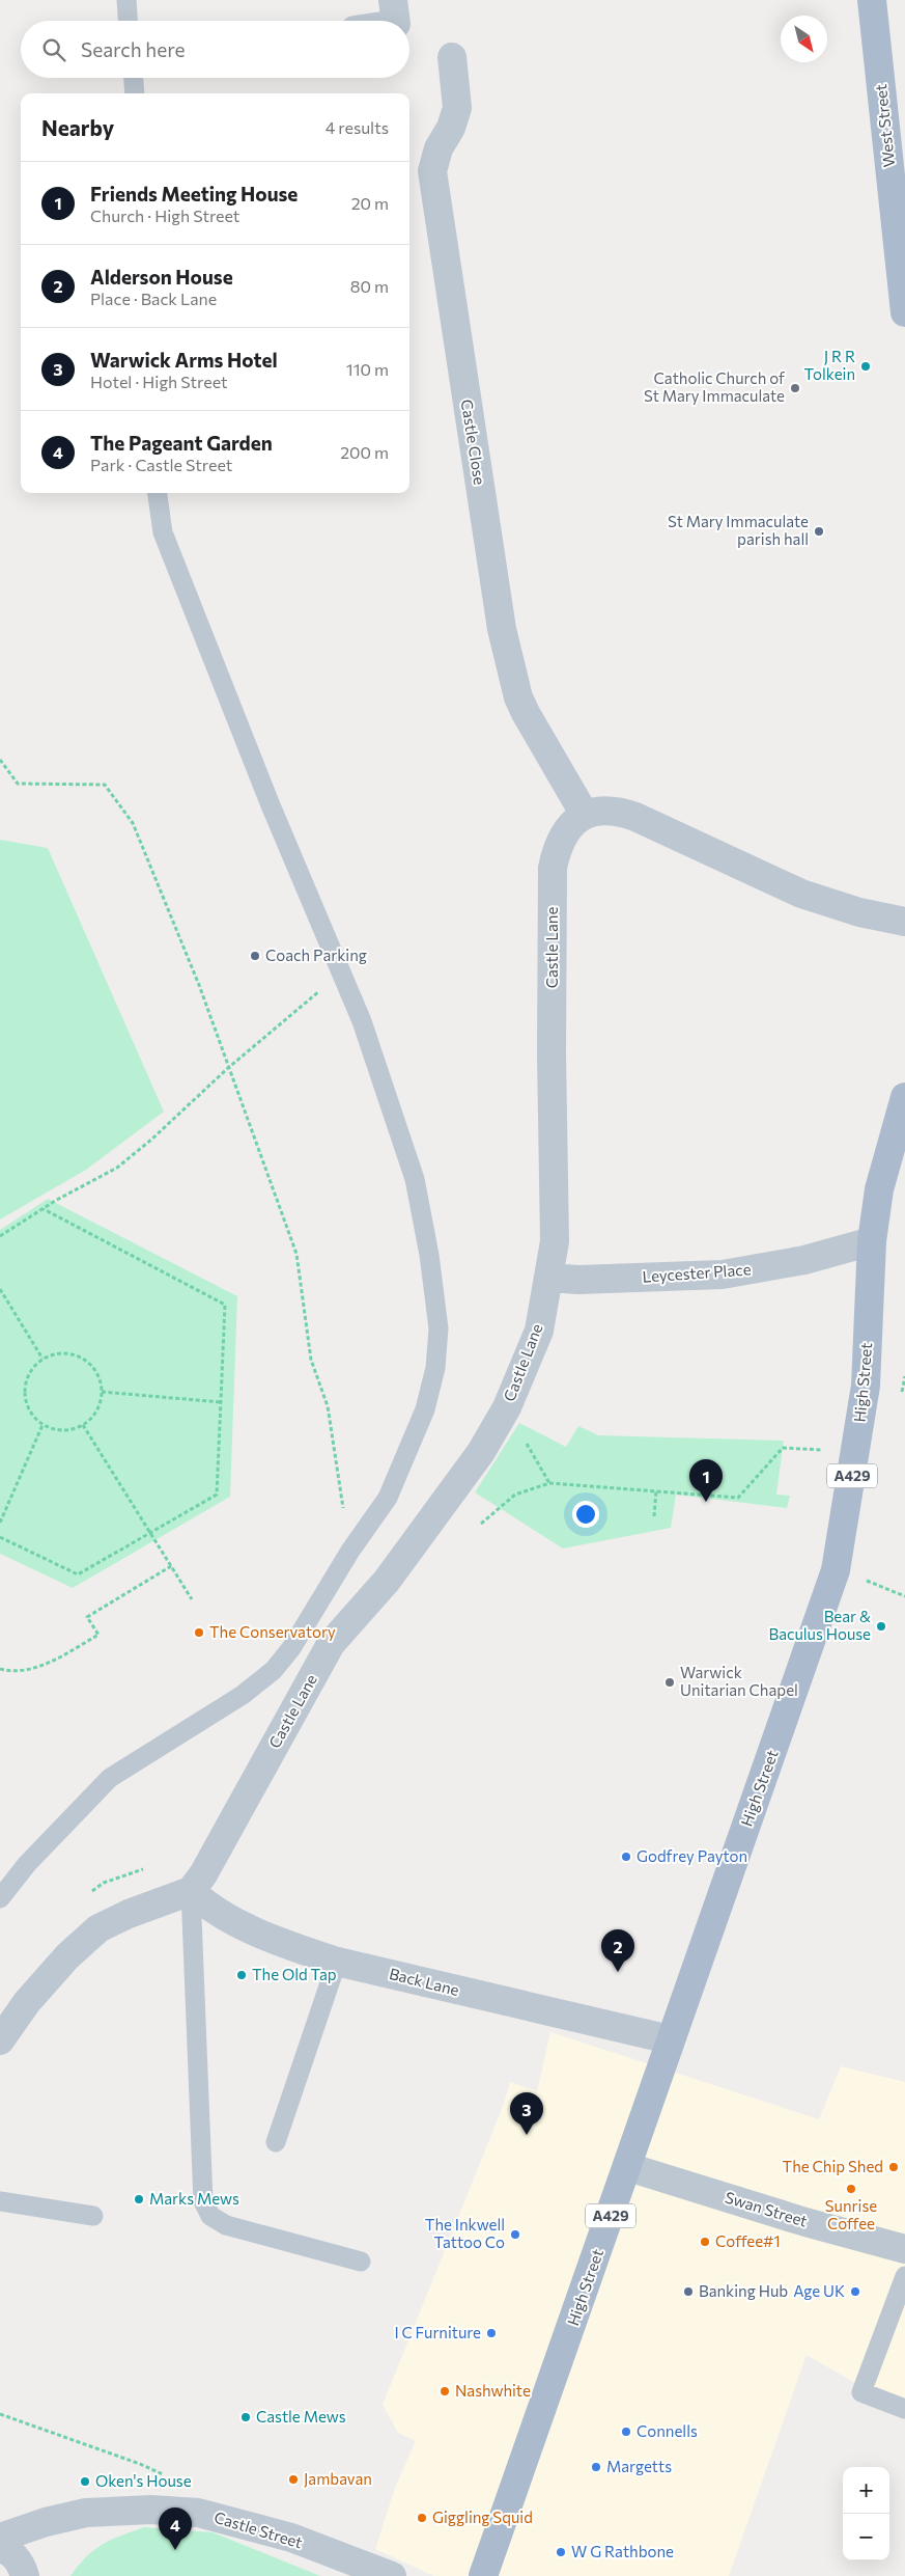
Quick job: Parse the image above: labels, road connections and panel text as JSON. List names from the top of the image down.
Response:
{
  "streets": {
    "main road": ["West Street", "High Street", "A429"],
    "street": [
      "Castle Close",
      "Castle Lane",
      "Leycester Place",
      "Back Lane",
      "Swan Street",
      "Castle Street"
    ]
  },
  "crossings": [
    ["Castle Close", "Castle Lane"],
    ["Castle Lane", "Leycester Place"],
    ["Castle Lane", "Back Lane"],
    ["Leycester Place", "High Street"],
    ["High Street", "Back Lane"],
    ["High Street", "Swan Street"]
  ],
  "places": [
    "J R R Tolkein",
    "Catholic Church of St Mary Immaculate",
    "St Mary Immaculate parish hall",
    "Coach Parking",
    "Bear & Baculus House",
    "The Conservatory",
    "Warwick Unitarian Chapel",
    "Godfrey Payton",
    "The Old Tap",
    "The Chip Shed",
    "Sunrise Coffee",
    "Marks Mews",
    "The Inkwell Tattoo Co",
    "Coffee#1",
    "Banking Hub",
    "Age UK",
    "I C Furniture",
    "Nashwhite",
    "Castle Mews",
    "Connells",
    "Margetts",
    "Jambavan",
    "Oken's House",
    "Giggling Squid",
    "W G Rathbone"
  ],
  "north": "bottom right",
  "page": {
    "search": "Search here",
    "heading": ["Nearby", "4 results"],
    "list": [
      {
        "mark": "1",
        "name": "Friends Meeting House",
        "note": "Church · High Street",
        "value": "20 m"
      },
      {
        "mark": "2",
        "name": "Alderson House",
        "note": "Place · Back Lane",
        "value": "80 m"
      },
      {
        "mark": "3",
        "name": "Warwick Arms Hotel",
        "note": "Hotel · High Street",
        "value": "110 m"
      },
      {
        "mark": "4",
        "name": "The Pageant Garden",
        "note": "Park · Castle Street",
        "value": "200 m"
      }
    ],
    "pins": [
      "1",
      "2",
      "3",
      "4"
    ],
    "map_buttons": ["+", "−"]
  }
}
